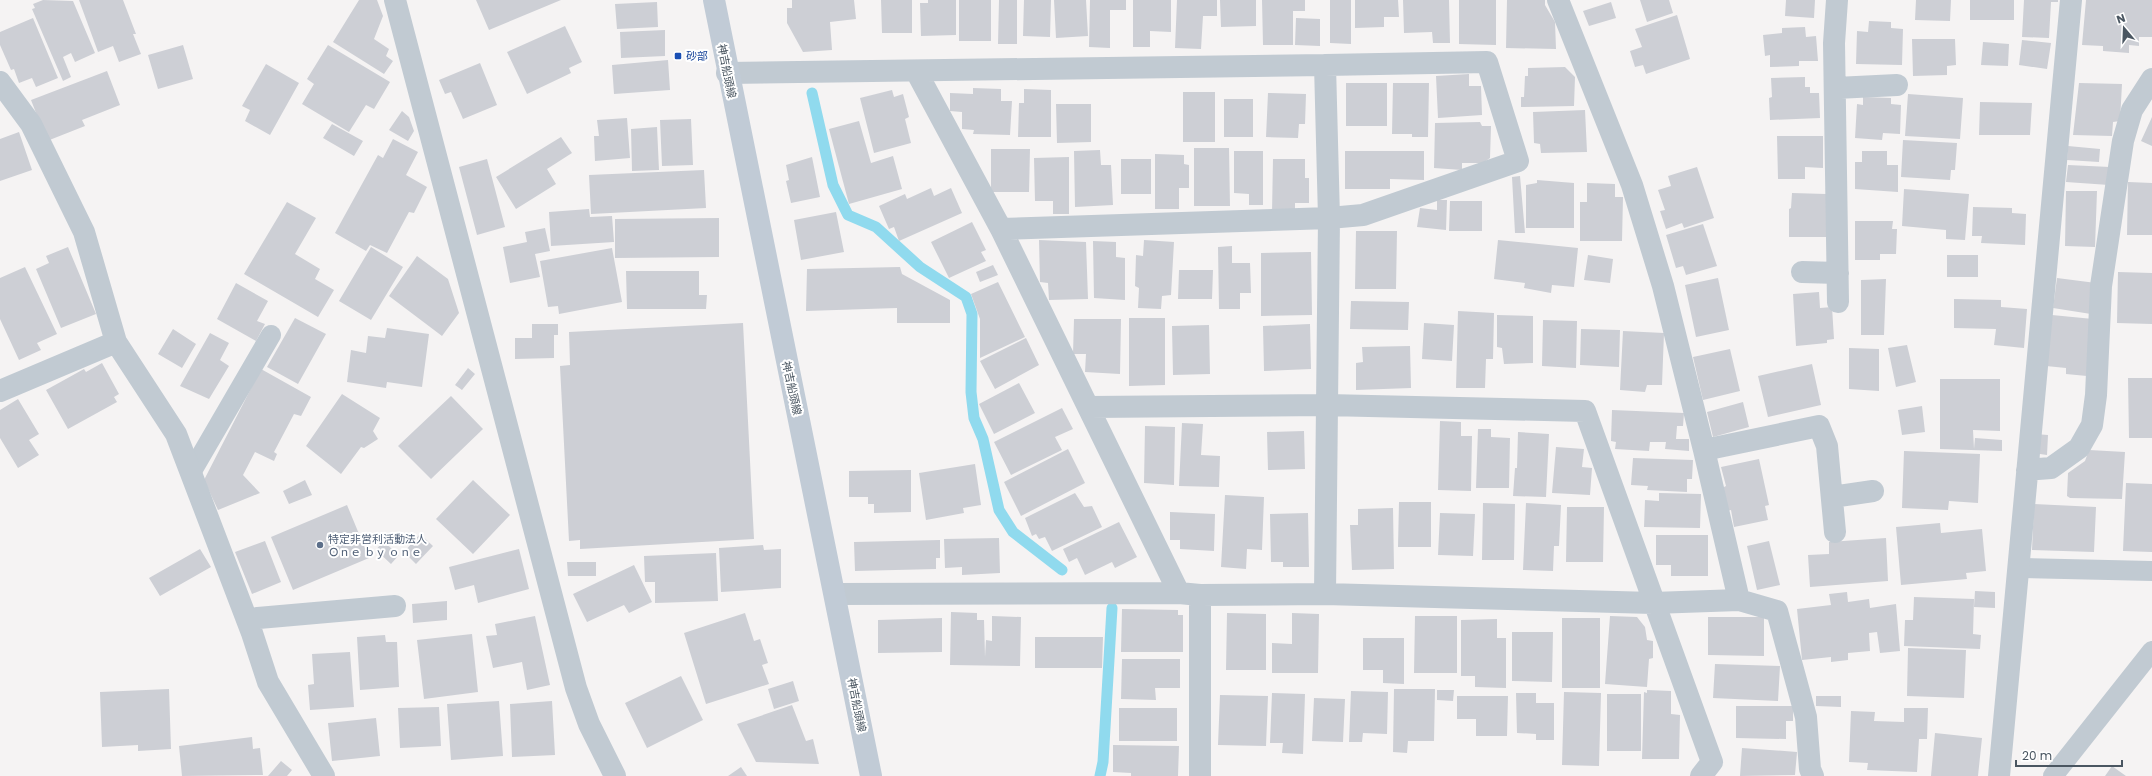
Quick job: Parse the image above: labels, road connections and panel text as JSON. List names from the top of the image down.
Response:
{
  "streets": {
    "main road": ["神吉船頭線"]
  },
  "places": {
    "transit": ["砂部"],
    "other": ["特定非営利活動法人 Ｏｎｅ ｂｙ ｏｎｅ"]
  },
  "scale_bar": "20 m",
  "north": "top"
}
